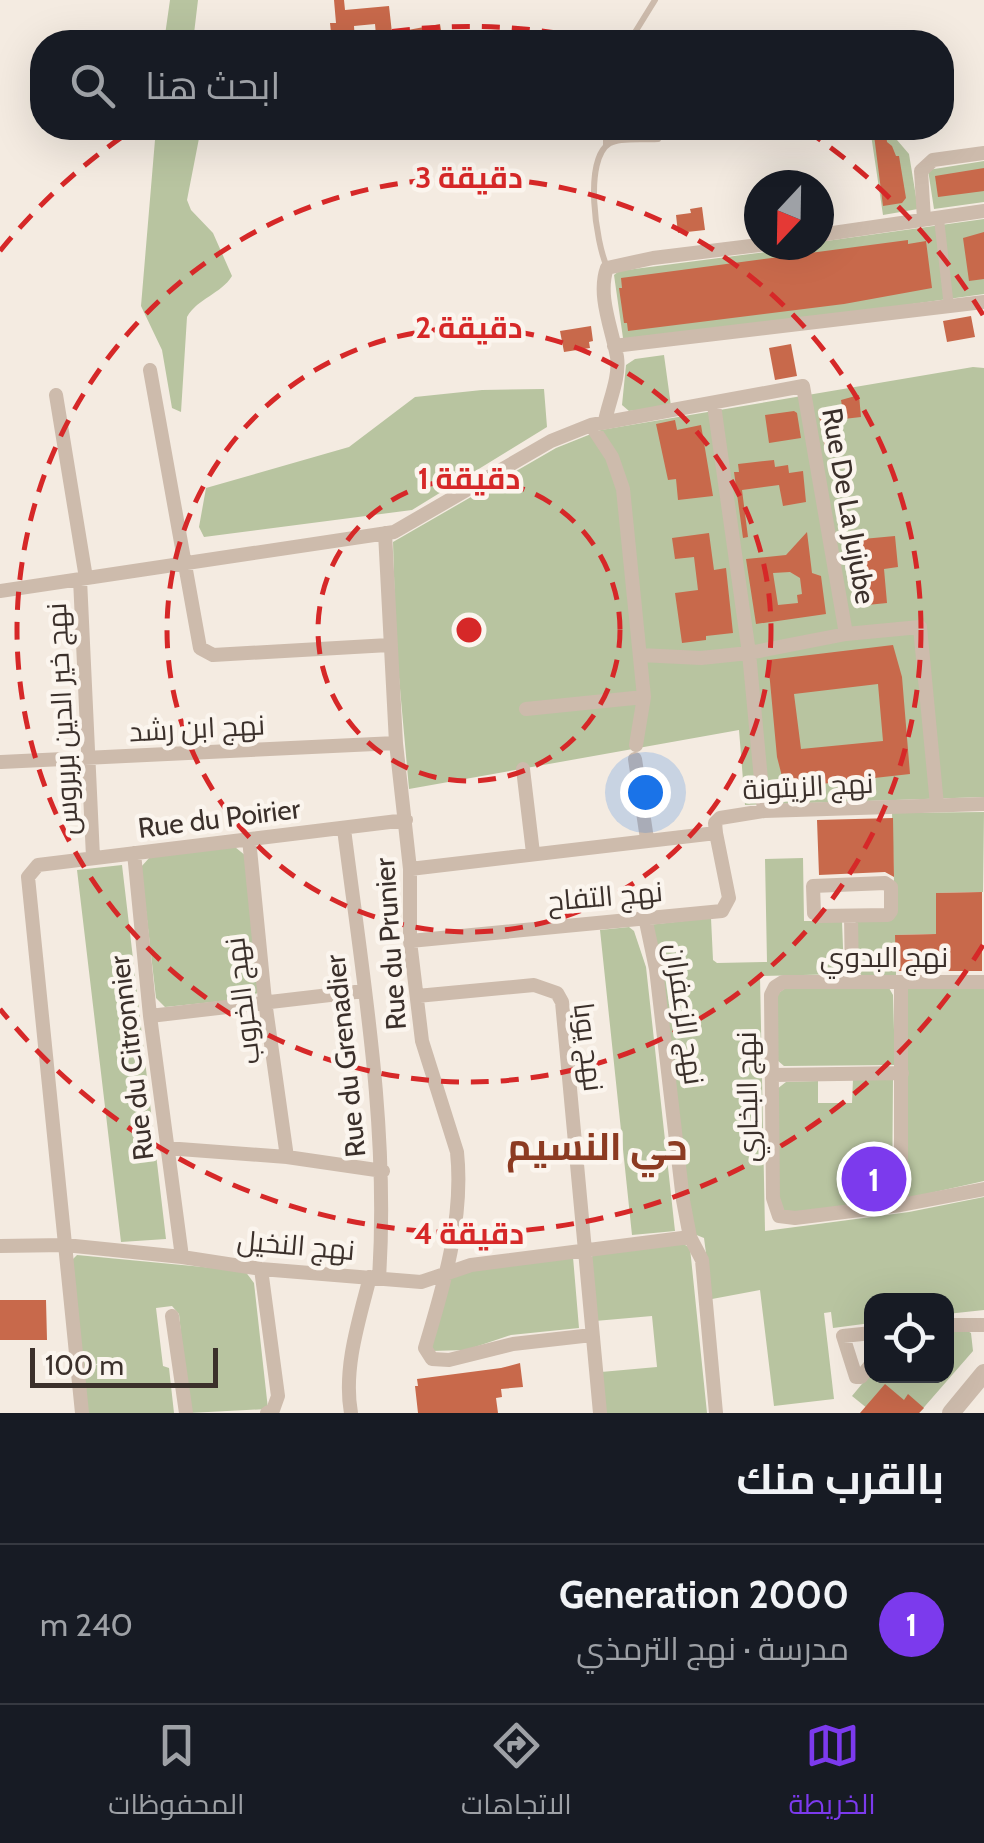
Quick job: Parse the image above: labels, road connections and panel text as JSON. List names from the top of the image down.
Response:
{
  "streets": {
    "street": [
      "Rue De La Jujube",
      "نهج خير الدين بربروس",
      "نهج ابن رشد",
      "نهج الزيتونة",
      "Rue du Poirier",
      "نهج التفاح",
      "Rue du Prunier",
      "نهج البدوي",
      "نهج الخروب",
      "نهج الزعفران",
      "نهج يوبا",
      "Rue du Grenadier",
      "Rue du Citronnier",
      "نهج البخاري",
      "نهج النخيل"
    ]
  },
  "crossings": [
    ["نهج خير الدين بربروس", "نهج ابن رشد"],
    ["نهج خير الدين بربروس", "Rue du Poirier"],
    ["نهج ابن رشد", "Rue du Prunier"],
    ["نهج الزيتونة", "نهج التفاح"],
    ["نهج الزيتونة", "Rue du Prunier"],
    ["Rue du Poirier", "Rue du Prunier"],
    ["Rue du Poirier", "نهج الخروب"],
    ["Rue du Poirier", "Rue du Grenadier"],
    ["Rue du Poirier", "Rue du Citronnier"],
    ["Rue du Poirier", "نهج النخيل"],
    ["نهج التفاح", "Rue du Prunier"],
    ["نهج التفاح", "نهج الزعفران"],
    ["Rue du Prunier", "نهج يوبا"],
    ["Rue du Prunier", "نهج النخيل"],
    ["نهج البدوي", "نهج البخاري"],
    ["نهج يوبا", "نهج النخيل"],
    ["Rue du Grenadier", "نهج النخيل"],
    ["Rue du Citronnier", "نهج النخيل"]
  ],
  "districts": ["حي النسيم"],
  "scale_bar": "100 m",
  "north": "bottom",
  "page": {
    "search": "ابحث هنا",
    "pins": "1",
    "scale": "100 m",
    "heading": "بالقرب منك",
    "list": [
      {
        "mark": "1",
        "name": "Generation 2000",
        "note": "مدرسة · نهج الترمذي",
        "value": "240 m"
      }
    ],
    "nav": ["الخريطة", "الاتجاهات", "المحفوظات"]
  },
  "rings": [
    "3 دقيقة",
    "2 دقيقة",
    "1 دقيقة",
    "4 دقيقة"
  ]
}
